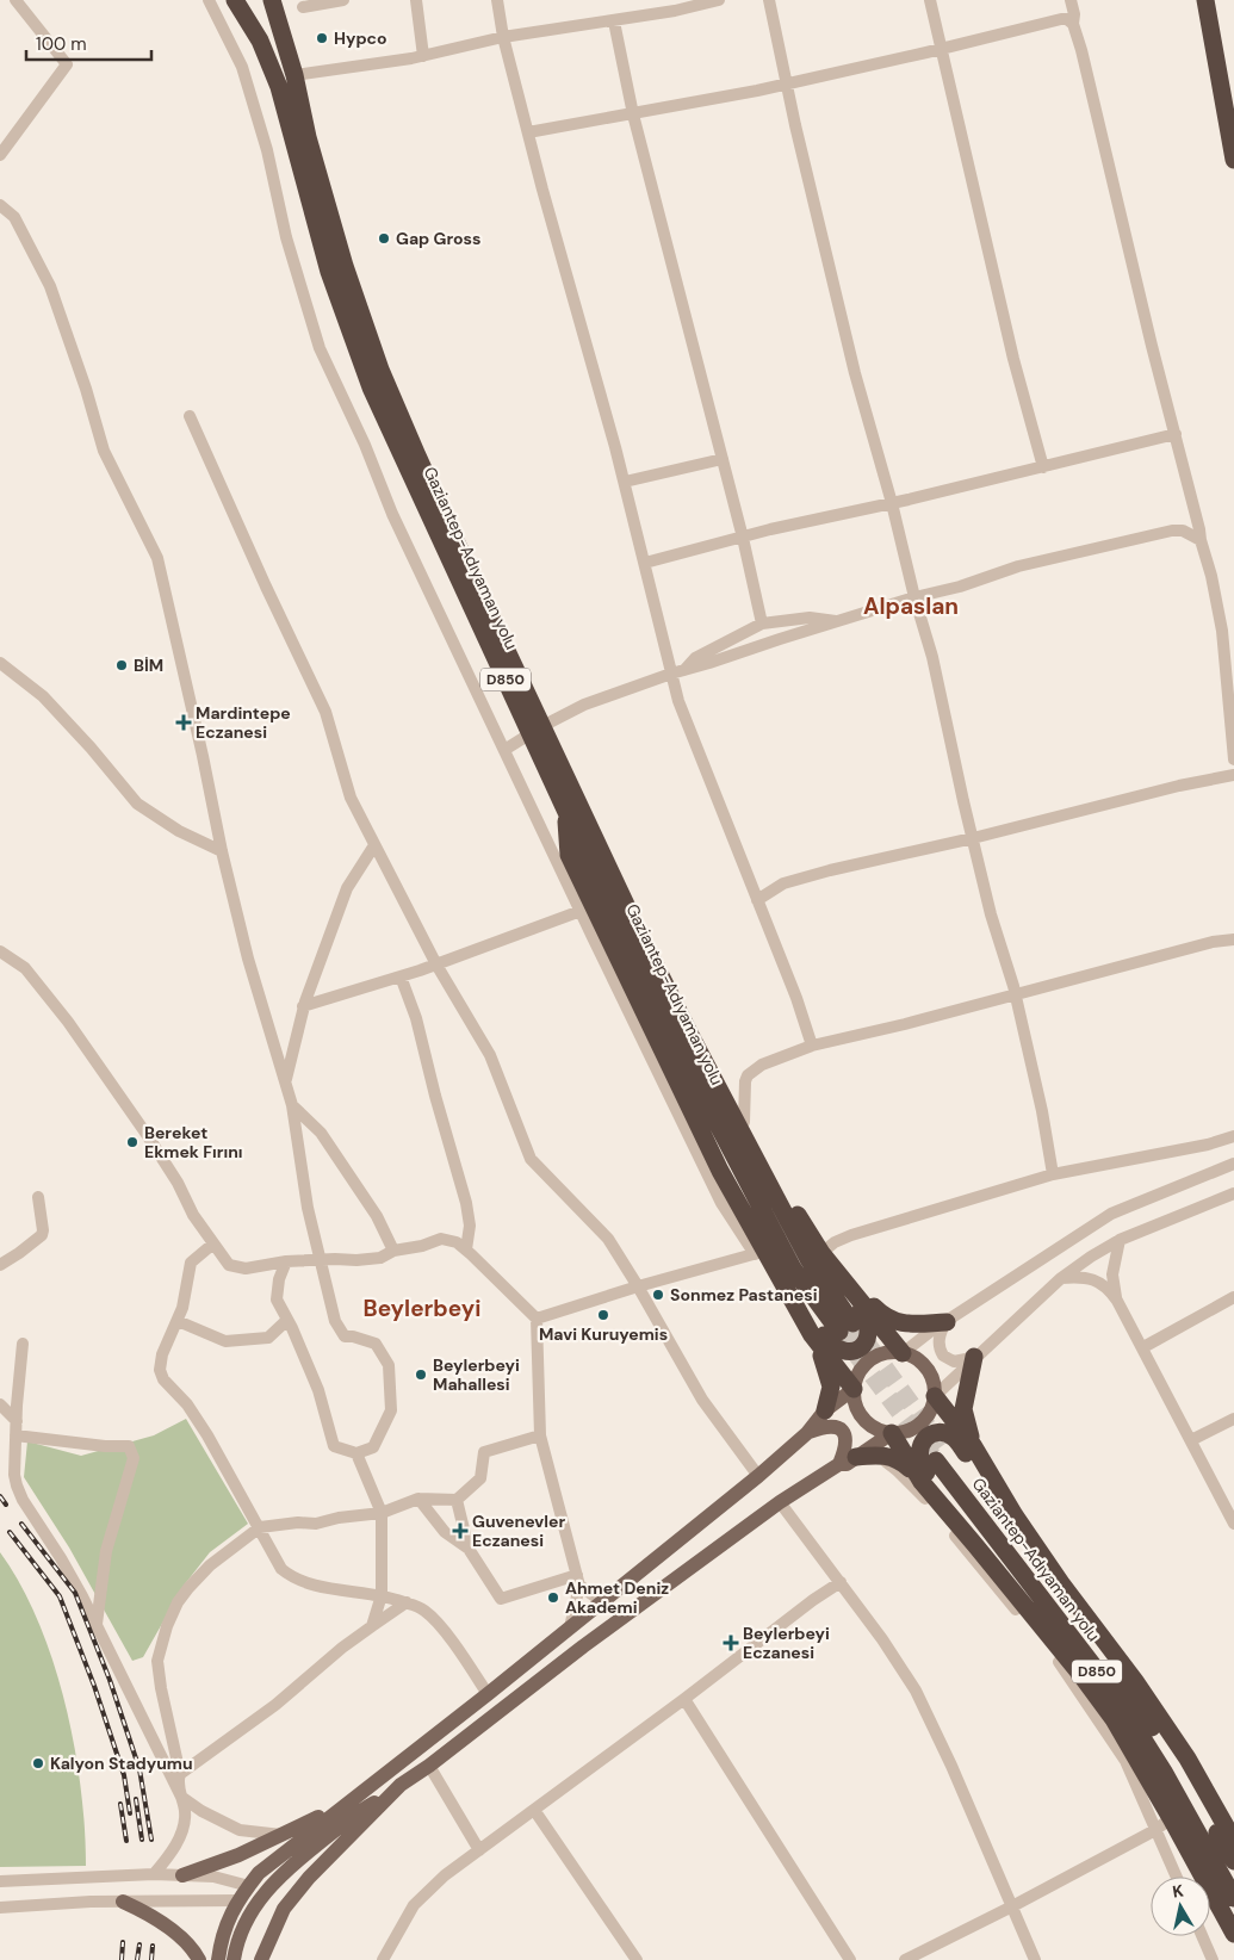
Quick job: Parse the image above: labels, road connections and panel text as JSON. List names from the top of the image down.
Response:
{
  "streets": {
    "highway": ["Gaziantep-Adıyaman yolu", "D850"]
  },
  "districts": ["Alpaslan", "Beylerbeyi"],
  "places": {
    "other": [
      "Hypco",
      "Gap Gross",
      "BİM",
      "Bereket Ekmek Fırını",
      "Sonmez Pastanesi",
      "Mavi Kuruyemis",
      "Beylerbeyi Mahallesi",
      "Ahmet Deniz Akademi",
      "Kalyon Stadyumu"
    ],
    "health": ["Mardintepe Eczanesi", "Guvenevler Eczanesi", "Beylerbeyi Eczanesi"]
  },
  "scale_bar": "100 m",
  "north": "top"
}
